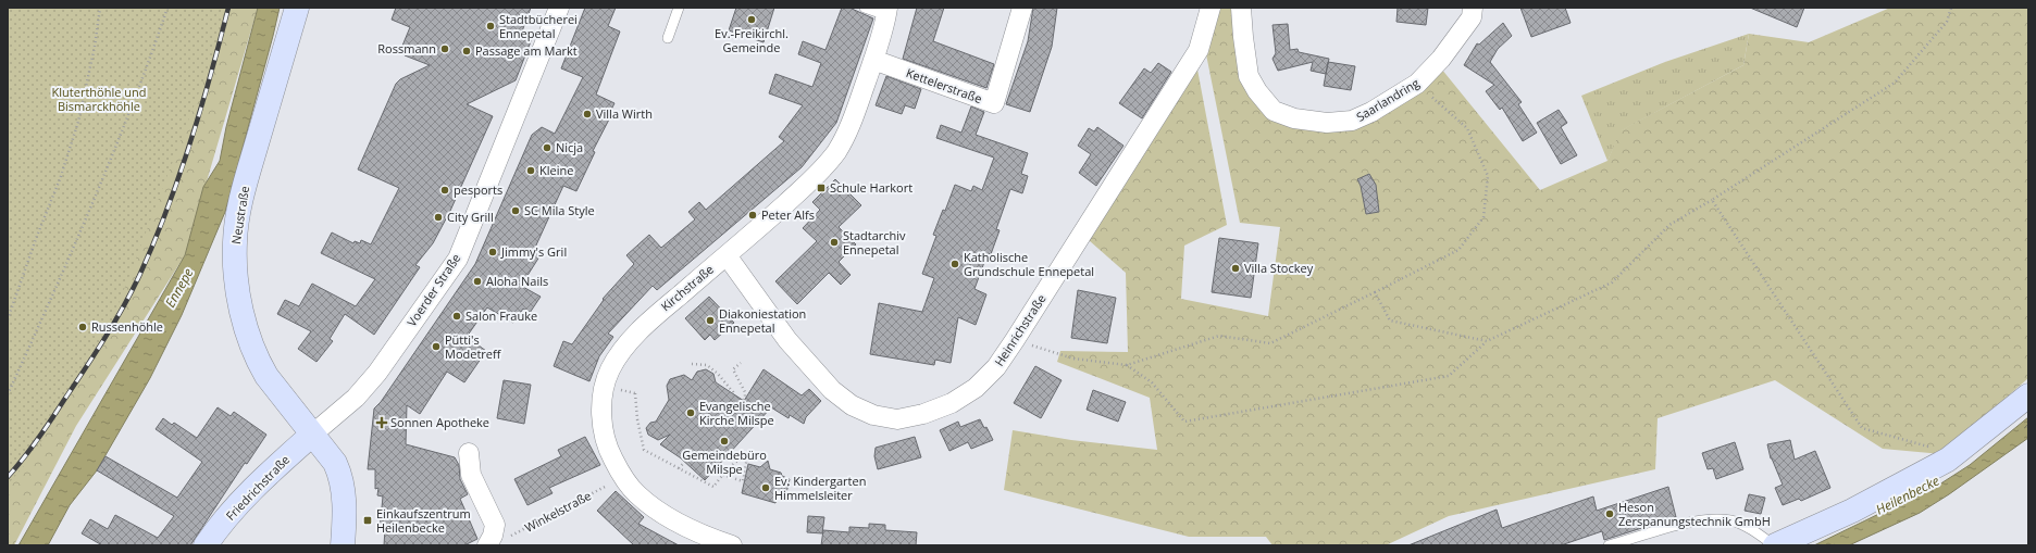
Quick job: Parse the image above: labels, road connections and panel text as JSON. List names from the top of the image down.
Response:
{
  "streets": {
    "main road": ["Neustraße", "Friedrichstraße"],
    "street": [
      "Kettelerstraße",
      "Saarlandring",
      "Kirchstraße",
      "Voerder Straße",
      "Heinrichstraße"
    ],
    "path": ["Winkelstraße"]
  },
  "crossings": [
    ["Kettelerstraße", "Kirchstraße"],
    ["Neustraße", "Voerder Straße"],
    ["Neustraße", "Friedrichstraße"],
    ["Kirchstraße", "Heinrichstraße"],
    ["Kirchstraße", "Winkelstraße"],
    ["Voerder Straße", "Friedrichstraße"]
  ],
  "water": ["Ennepe", "Heilenbecke"],
  "parks": ["Kluterthöhle und Bismarckhöhle"],
  "places": {
    "other": [
      "Ev.-Freikirchl. Gemeinde",
      "Stadtbücherei Ennepetal",
      "Rossmann",
      "Passage am Markt",
      "Villa Wirth",
      "Nicja",
      "Kleine",
      "pesports",
      "SC Mila Style",
      "Peter Alfs",
      "City Grill",
      "Stadtarchiv Ennepetal",
      "Jimmy's Gril",
      "Katholische Grundschule Ennepetal",
      "Villa Stockey",
      "Aloha Nails",
      "Salon Frauke",
      "Diakoniestation Ennepetal",
      "Russenhöhle",
      "Pütti's Modetreff",
      "Evangelische Kirche Milspe",
      "Gemeindebüro Milspe",
      "Ev. Kindergarten Himmelsleiter",
      "Heson Zerspanungstechnik GmbH"
    ],
    "transit": ["Schule Harkort", "Einkaufszentrum Heilenbecke"],
    "health": ["Sonnen Apotheke"]
  }
}
